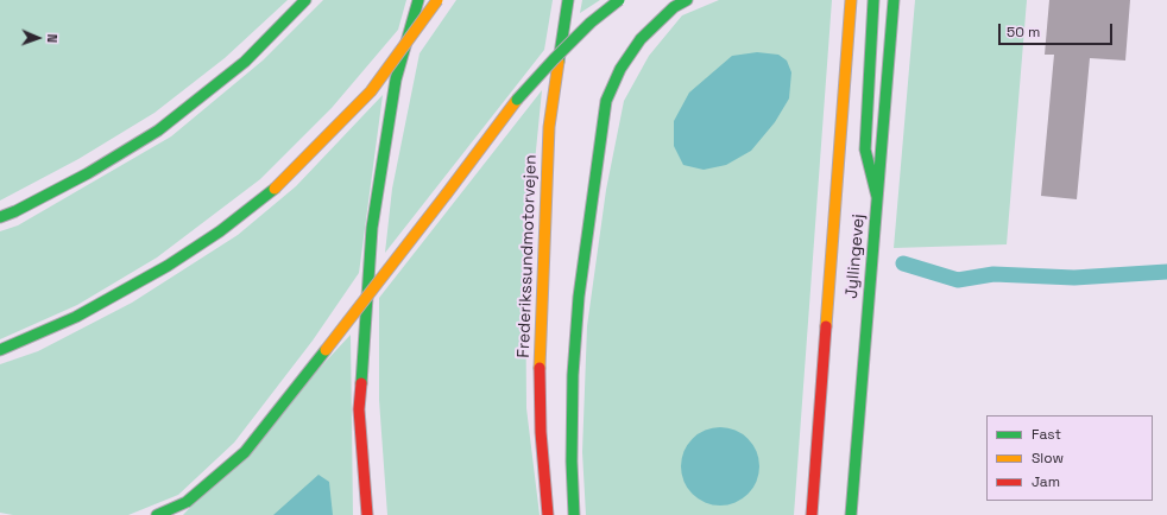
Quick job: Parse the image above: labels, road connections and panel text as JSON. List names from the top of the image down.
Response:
{
  "streets": {
    "main road": ["Frederikssundmotorvejen", "Jyllingevej"]
  },
  "legend": ["Fast", "Slow", "Jam"],
  "scale_bar": "50 m",
  "north": "right"
}
